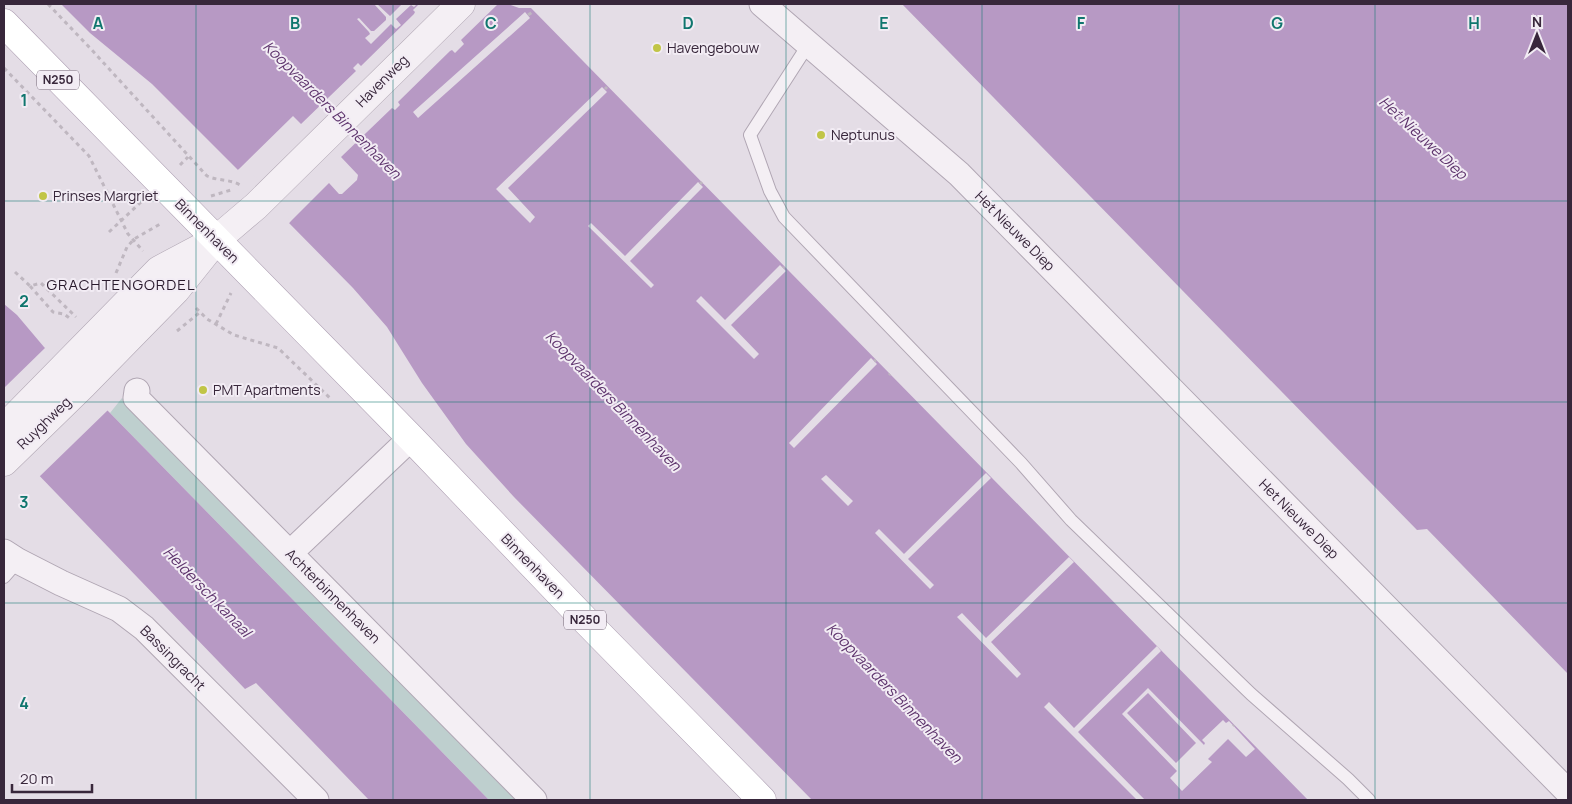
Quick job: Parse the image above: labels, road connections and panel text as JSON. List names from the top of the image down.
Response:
{
  "streets": {
    "main road": ["N250", "Binnenhaven"],
    "street": [
      "Havenweg",
      "Het Nieuwe Diep",
      "Ruyghweg",
      "Achterbinnenhaven",
      "Bassingracht"
    ]
  },
  "crossings": [
    ["Havenweg", "Binnenhaven"],
    ["Havenweg", "Ruyghweg"]
  ],
  "districts": ["GRACHTENGORDEL"],
  "water": ["Koopvaarders Binnenhaven", "Het Nieuwe Diep", "Heldersch kanaal"],
  "places": [
    "Havengebouw",
    "Neptunus",
    "Prinses Margriet",
    "PMT Apartments"
  ],
  "scale_bar": "20 m",
  "north": "top",
  "grid": {
    "columns": [
      "A",
      "B",
      "C",
      "D",
      "E",
      "F",
      "G",
      "H"
    ],
    "rows": [
      "1",
      "2",
      "3",
      "4"
    ]
  }
}
